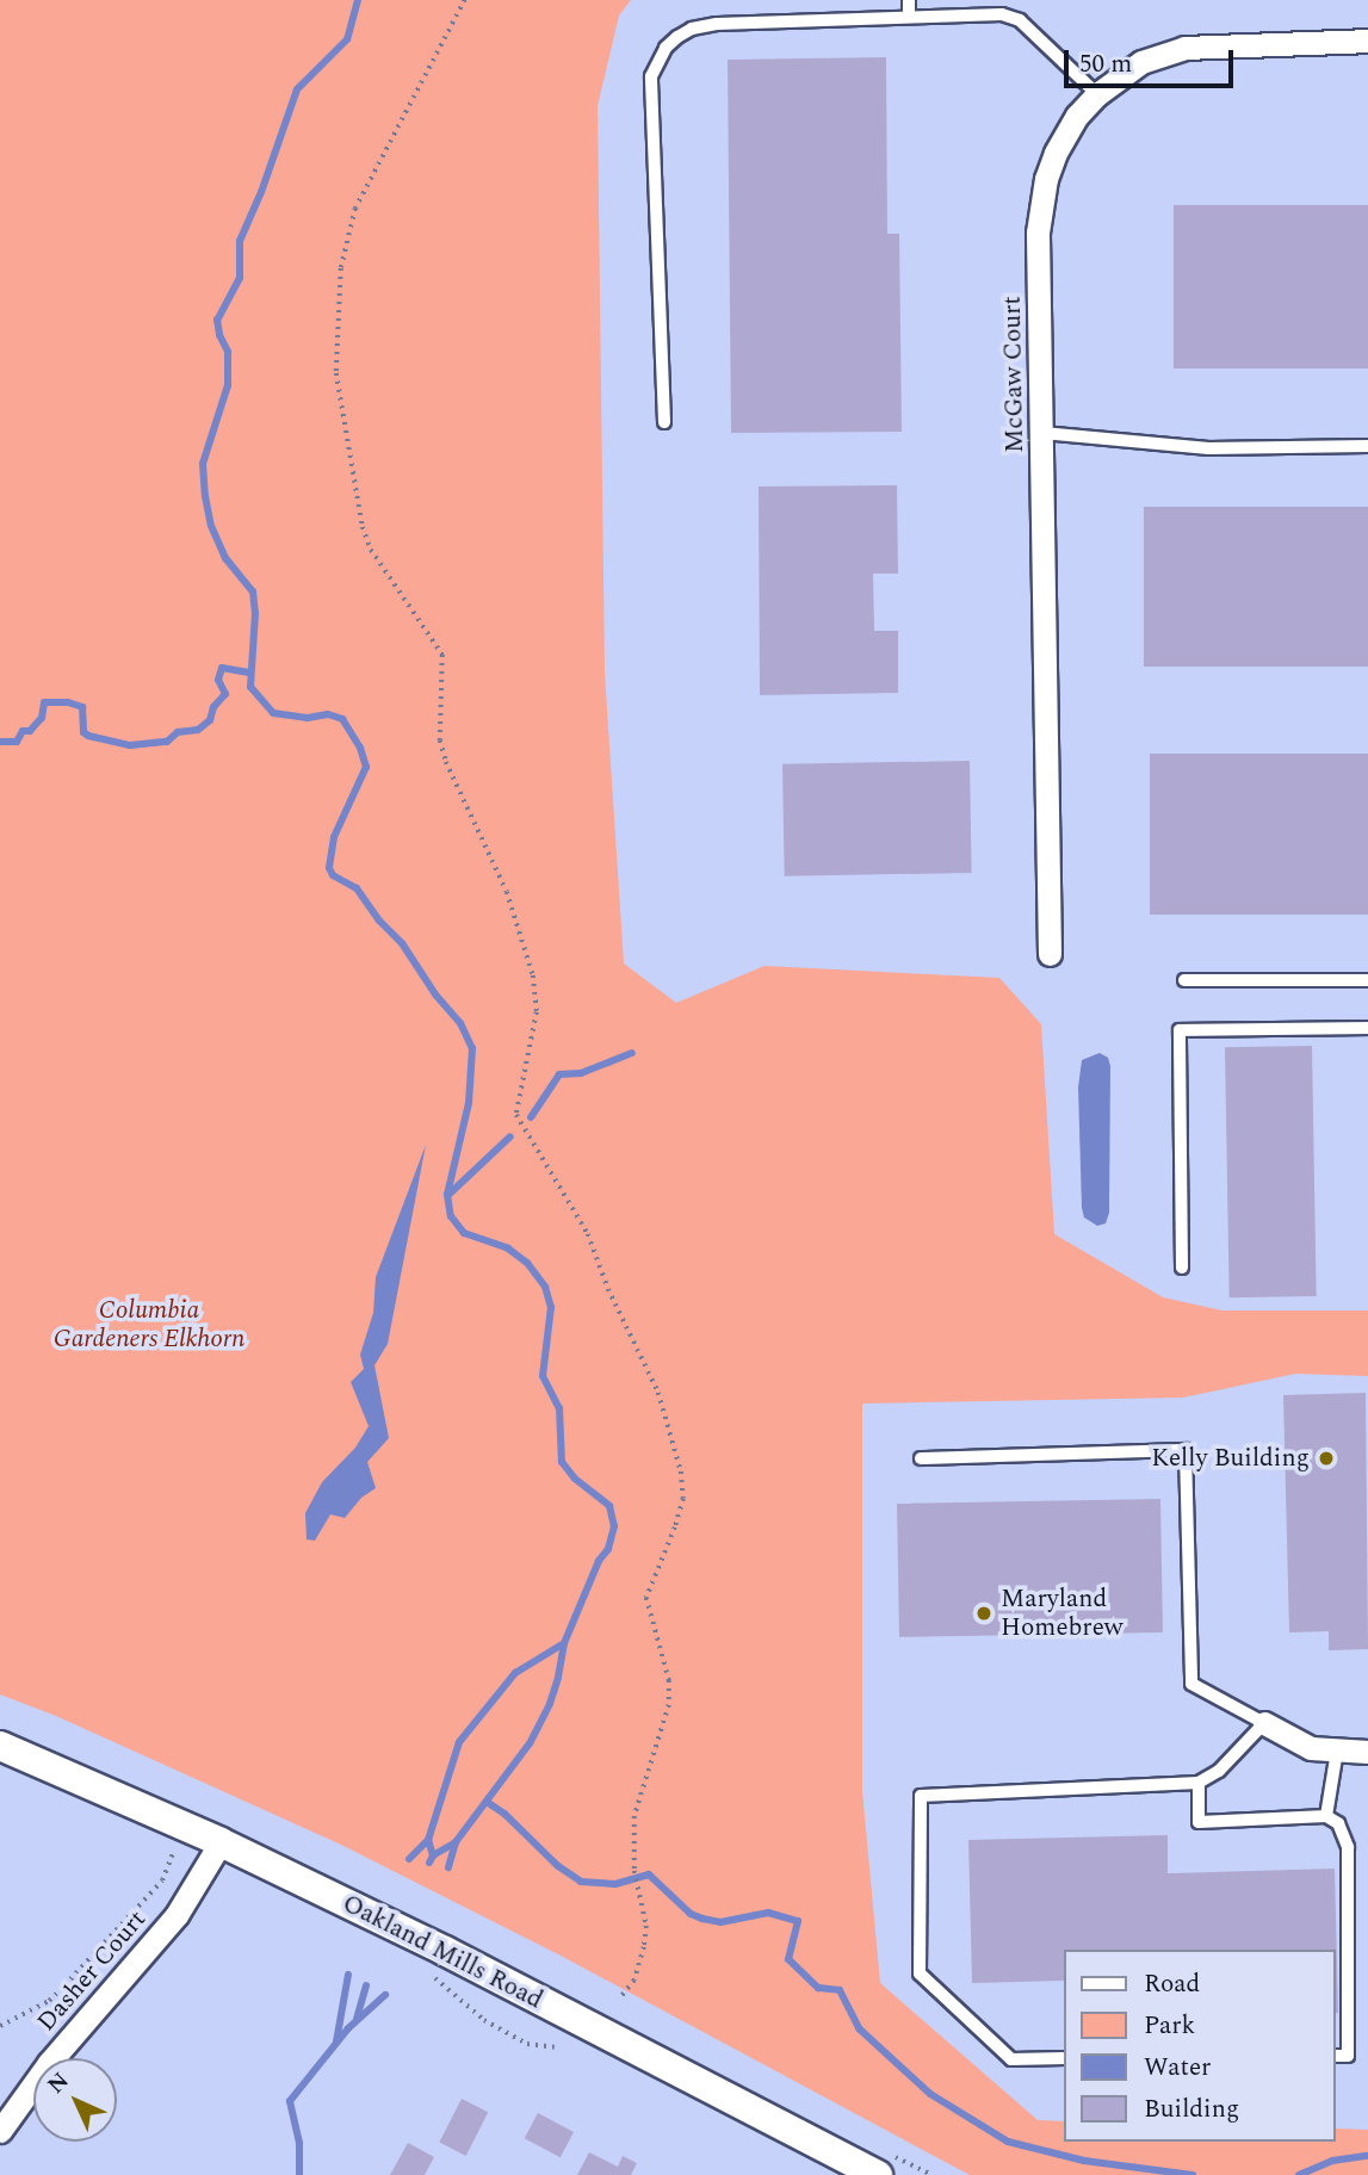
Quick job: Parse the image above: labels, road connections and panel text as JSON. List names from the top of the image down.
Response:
{
  "streets": {
    "street": ["McGaw Court", "Oakland Mills Road", "Dasher Court"]
  },
  "crossings": [
    ["Oakland Mills Road", "Dasher Court"]
  ],
  "parks": ["Columbia Gardeners Elkhorn"],
  "places": ["Kelly Building", "Maryland Homebrew"],
  "legend": [
    "Road",
    "Park",
    "Water",
    "Building"
  ],
  "scale_bar": "50 m",
  "north": "top left"
}
